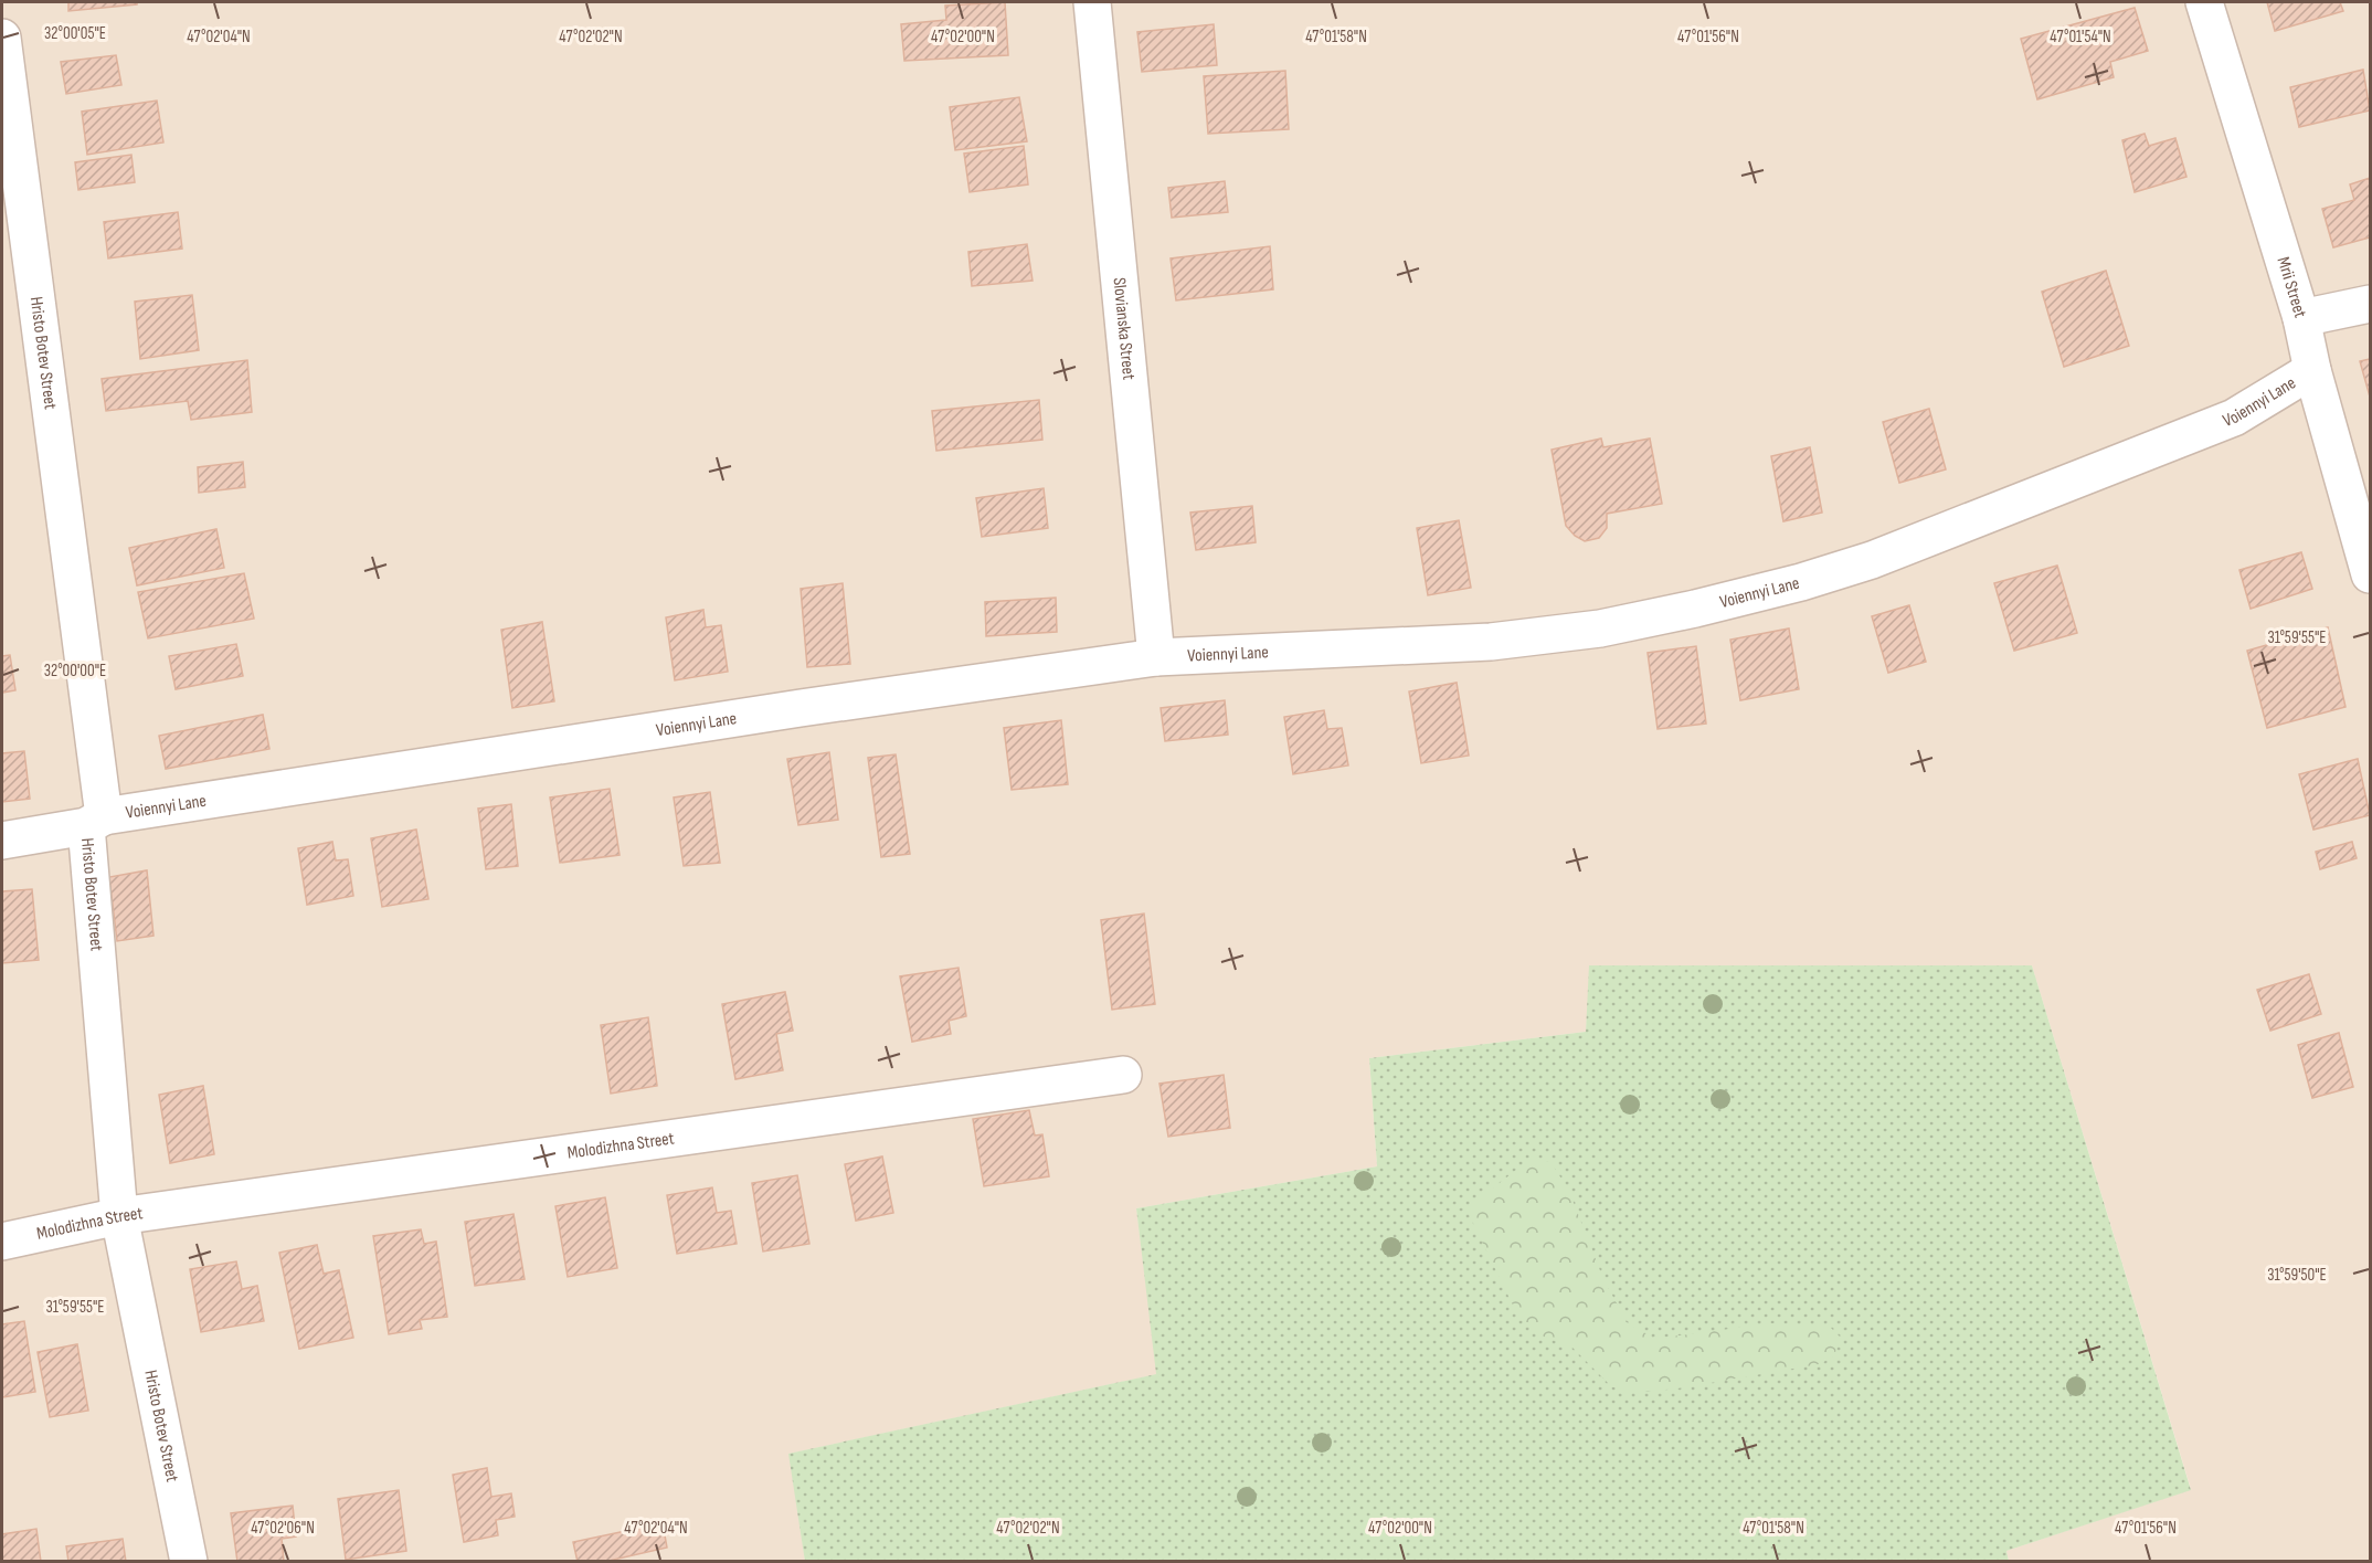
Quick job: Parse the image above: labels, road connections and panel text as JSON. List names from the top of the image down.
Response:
{
  "streets": {
    "street": [
      "Mrii Street",
      "Slovianska Street",
      "Hristo Botev Street",
      "Voiennyi Lane",
      "Molodizhna Street"
    ]
  },
  "crossings": [
    ["Mrii Street", "Voiennyi Lane"],
    ["Slovianska Street", "Voiennyi Lane"],
    ["Hristo Botev Street", "Voiennyi Lane"],
    ["Hristo Botev Street", "Molodizhna Street"]
  ],
  "coordinates": [
    "32°00'05\"E",
    "47°02'04\"N",
    "47°02'02\"N",
    "47°02'00\"N",
    "47°01'58\"N",
    "47°01'56\"N",
    "47°01'54\"N",
    "31°59'55\"E",
    "32°00'00\"E",
    "31°59'50\"E",
    "47°02'06\"N"
  ]
}
